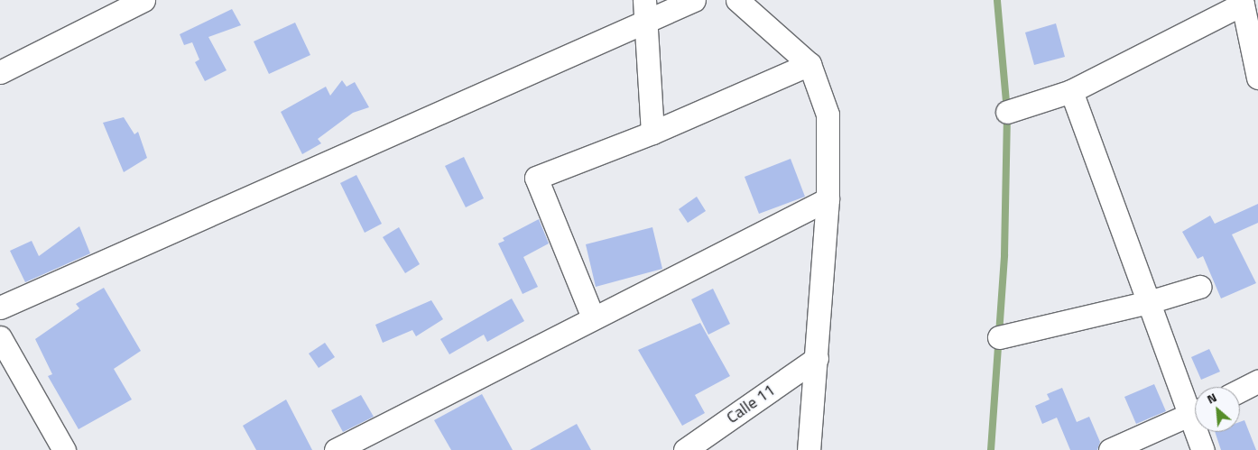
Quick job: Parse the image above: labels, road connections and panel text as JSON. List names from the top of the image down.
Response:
{
  "streets": {
    "street": ["Calle 11"]
  },
  "north": "top left"
}
